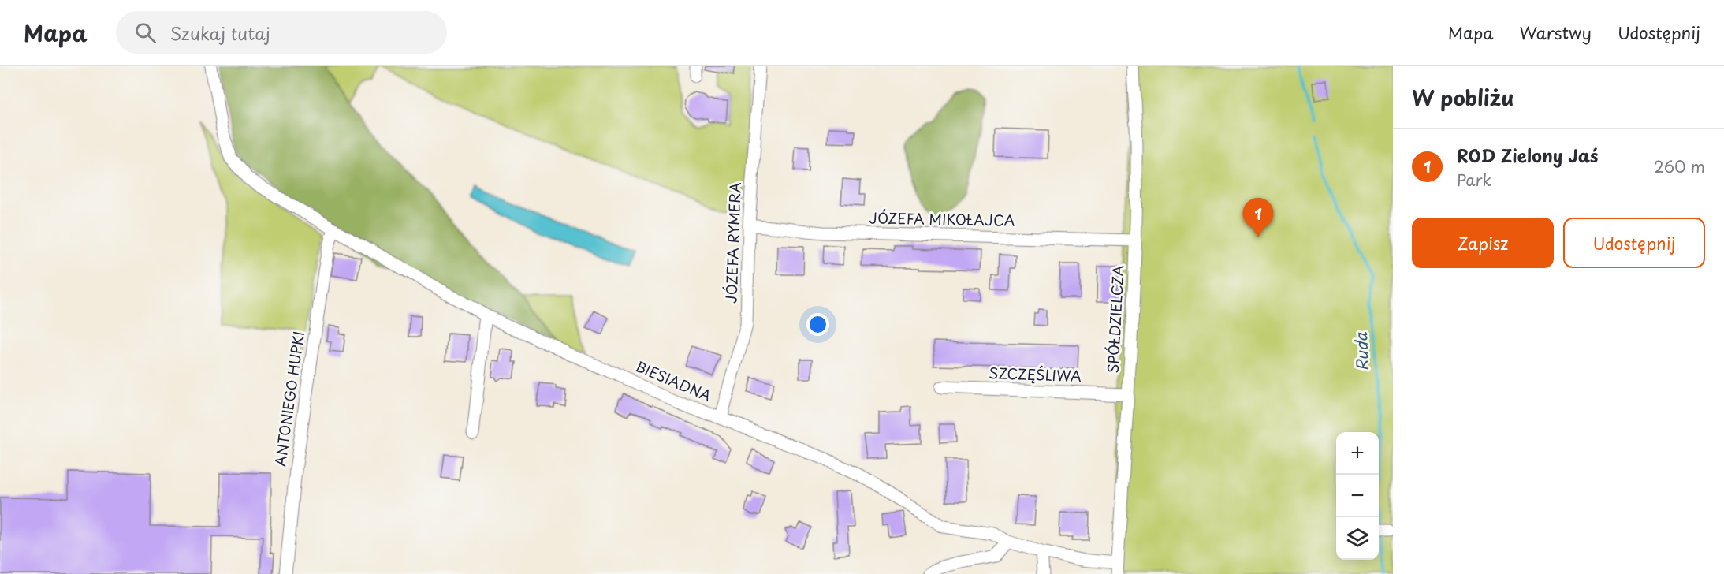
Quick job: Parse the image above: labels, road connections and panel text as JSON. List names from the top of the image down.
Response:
{
  "streets": {
    "street": [
      "JÓZEFA MIKOŁAJCA",
      "JÓZEFA RYMERA",
      "SPÓŁDZIELCZA",
      "SZCZĘŚLIWA",
      "BIESIADNA",
      "ANTONIEGO HUPKI"
    ]
  },
  "crossings": [
    ["JÓZEFA MIKOŁAJCA", "JÓZEFA RYMERA"],
    ["JÓZEFA MIKOŁAJCA", "SPÓŁDZIELCZA"],
    ["JÓZEFA RYMERA", "BIESIADNA"],
    ["SPÓŁDZIELCZA", "SZCZĘŚLIWA"],
    ["SPÓŁDZIELCZA", "BIESIADNA"],
    ["BIESIADNA", "ANTONIEGO HUPKI"]
  ],
  "water": ["Ruda"],
  "page": {
    "header": "Mapa",
    "search": "Szukaj tutaj",
    "nav": ["Mapa", "Warstwy", "Udostępnij"],
    "heading": "W pobliżu",
    "list": [
      {
        "mark": "1",
        "name": "ROD Zielony Jaś",
        "note": "Park",
        "value": "260 m"
      }
    ],
    "pins": "1",
    "buttons": ["Zapisz", "Udostępnij"],
    "map_buttons": ["+", "−"]
  }
}
